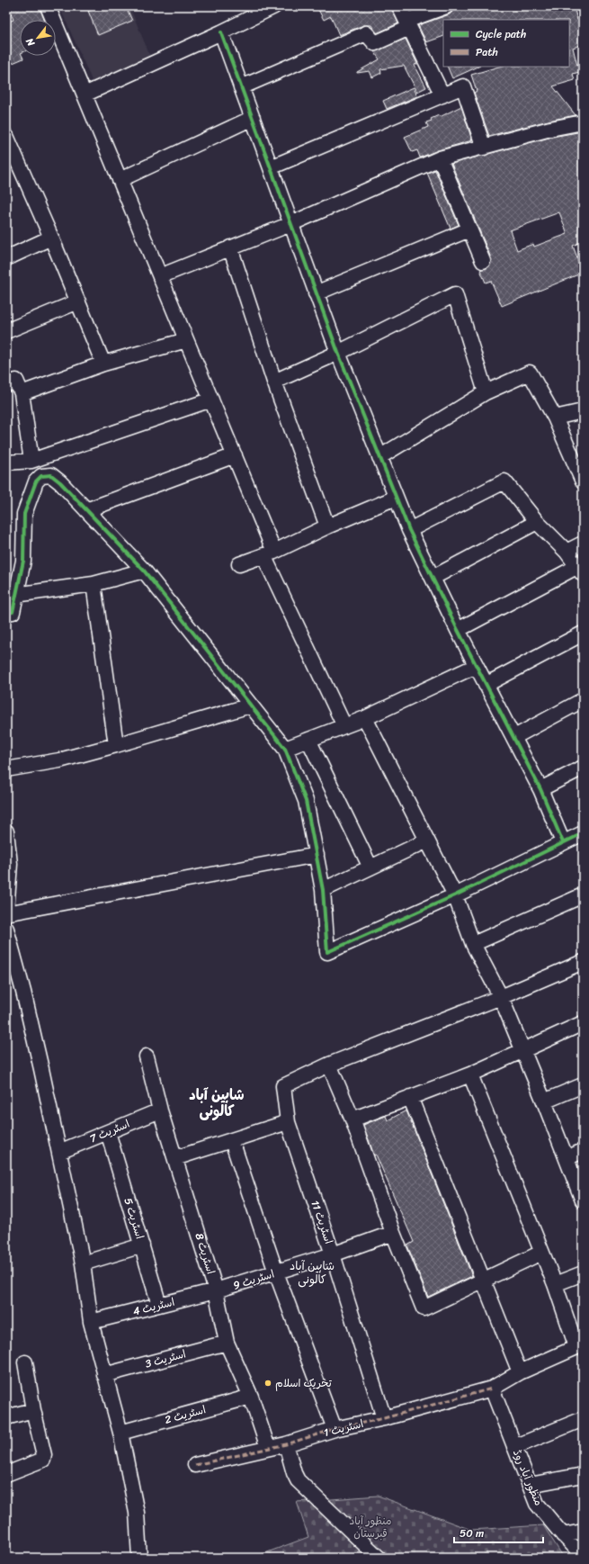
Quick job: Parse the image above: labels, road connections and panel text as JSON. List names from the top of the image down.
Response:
{
  "streets": {
    "street": [
      "اسٹریٹ 7",
      "اسٹریٹ 5",
      "اسٹریٹ 11",
      "اسٹریٹ 8",
      "اسٹریٹ 9",
      "اسٹریٹ 4",
      "اسٹریٹ 3",
      "اسٹریٹ 2",
      "اسٹریٹ 1",
      "منظور آباد روڈ"
    ]
  },
  "crossings": [
    ["اسٹریٹ 7", "اسٹریٹ 5"],
    ["اسٹریٹ 7", "اسٹریٹ 8"],
    ["اسٹریٹ 5", "اسٹریٹ 4"],
    ["اسٹریٹ 11", "اسٹریٹ 9"],
    ["اسٹریٹ 11", "اسٹریٹ 1"],
    ["اسٹریٹ 8", "اسٹریٹ 9"],
    ["اسٹریٹ 8", "اسٹریٹ 4"],
    ["اسٹریٹ 8", "اسٹریٹ 3"],
    ["اسٹریٹ 8", "اسٹریٹ 2"],
    ["اسٹریٹ 8", "اسٹریٹ 1"],
    ["اسٹریٹ 9", "اسٹریٹ 4"],
    ["اسٹریٹ 1", "منظور آباد روڈ"]
  ],
  "districts": ["شاہین آباد کالونی", "شاہین آباد کالونی"],
  "parks": ["منظور آباد قبرستان"],
  "places": ["تحریک اسلام"],
  "legend": ["Cycle path", "Path"],
  "scale_bar": "50 m",
  "north": "bottom left"
}
